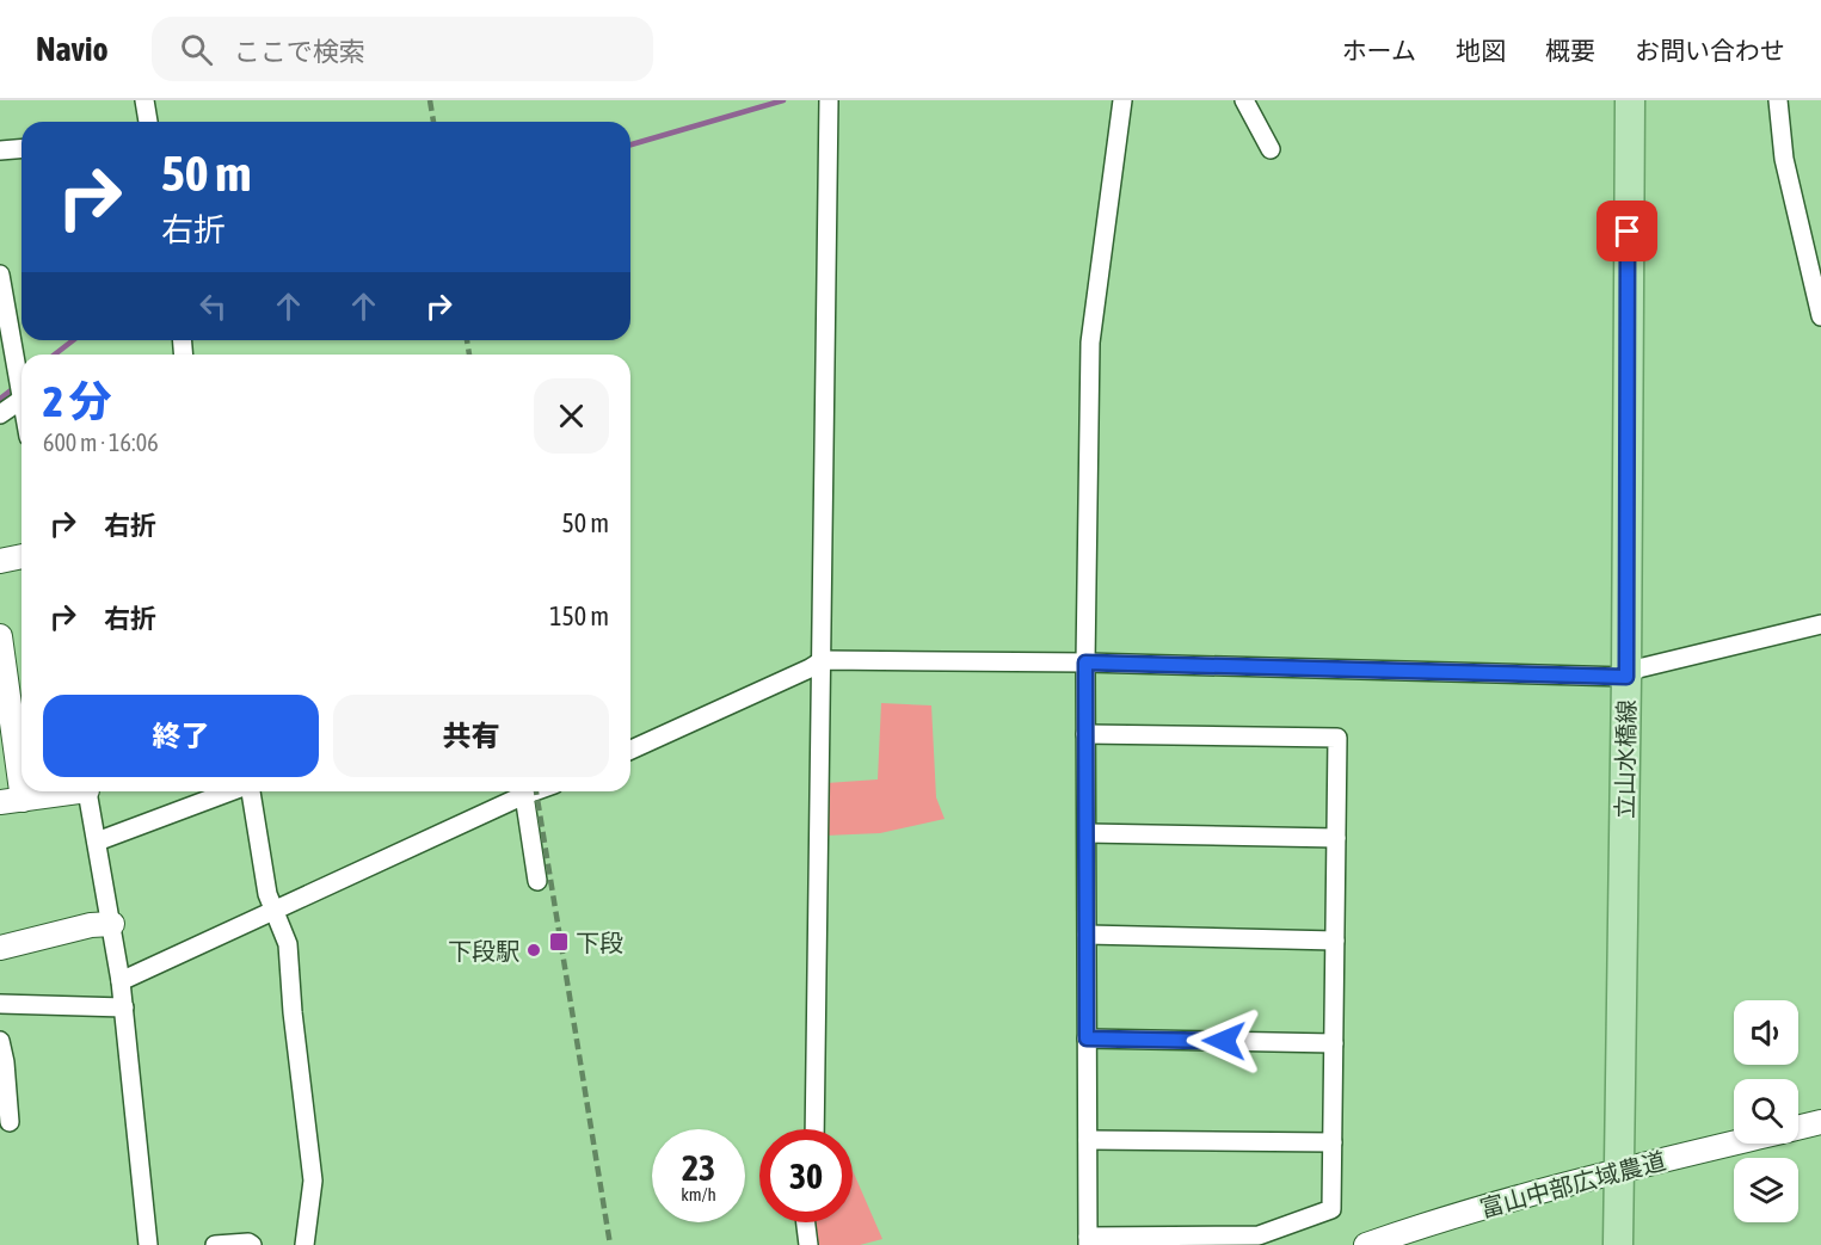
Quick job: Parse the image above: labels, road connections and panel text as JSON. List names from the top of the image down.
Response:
{
  "streets": {
    "main road": ["立山水橋線"],
    "street": ["富山中部広域農道"]
  },
  "crossings": [
    ["立山水橋線", "富山中部広域農道"]
  ],
  "places": {
    "transit": ["下段"],
    "other": ["下段駅"]
  },
  "page": {
    "header": "Navio",
    "search": "ここで検索",
    "nav": [
      "ホーム",
      "地図",
      "概要",
      "お問い合わせ"
    ],
    "turn": ["50 m", "右折"],
    "heading": ["2 分", "600 m · 16:06"],
    "list": [
      {
        "name": "右折",
        "value": "50 m"
      },
      {
        "name": "右折",
        "value": "150 m"
      }
    ],
    "buttons": ["終了", "共有"],
    "speed": "23 km/h",
    "limit": "30"
  }
}
